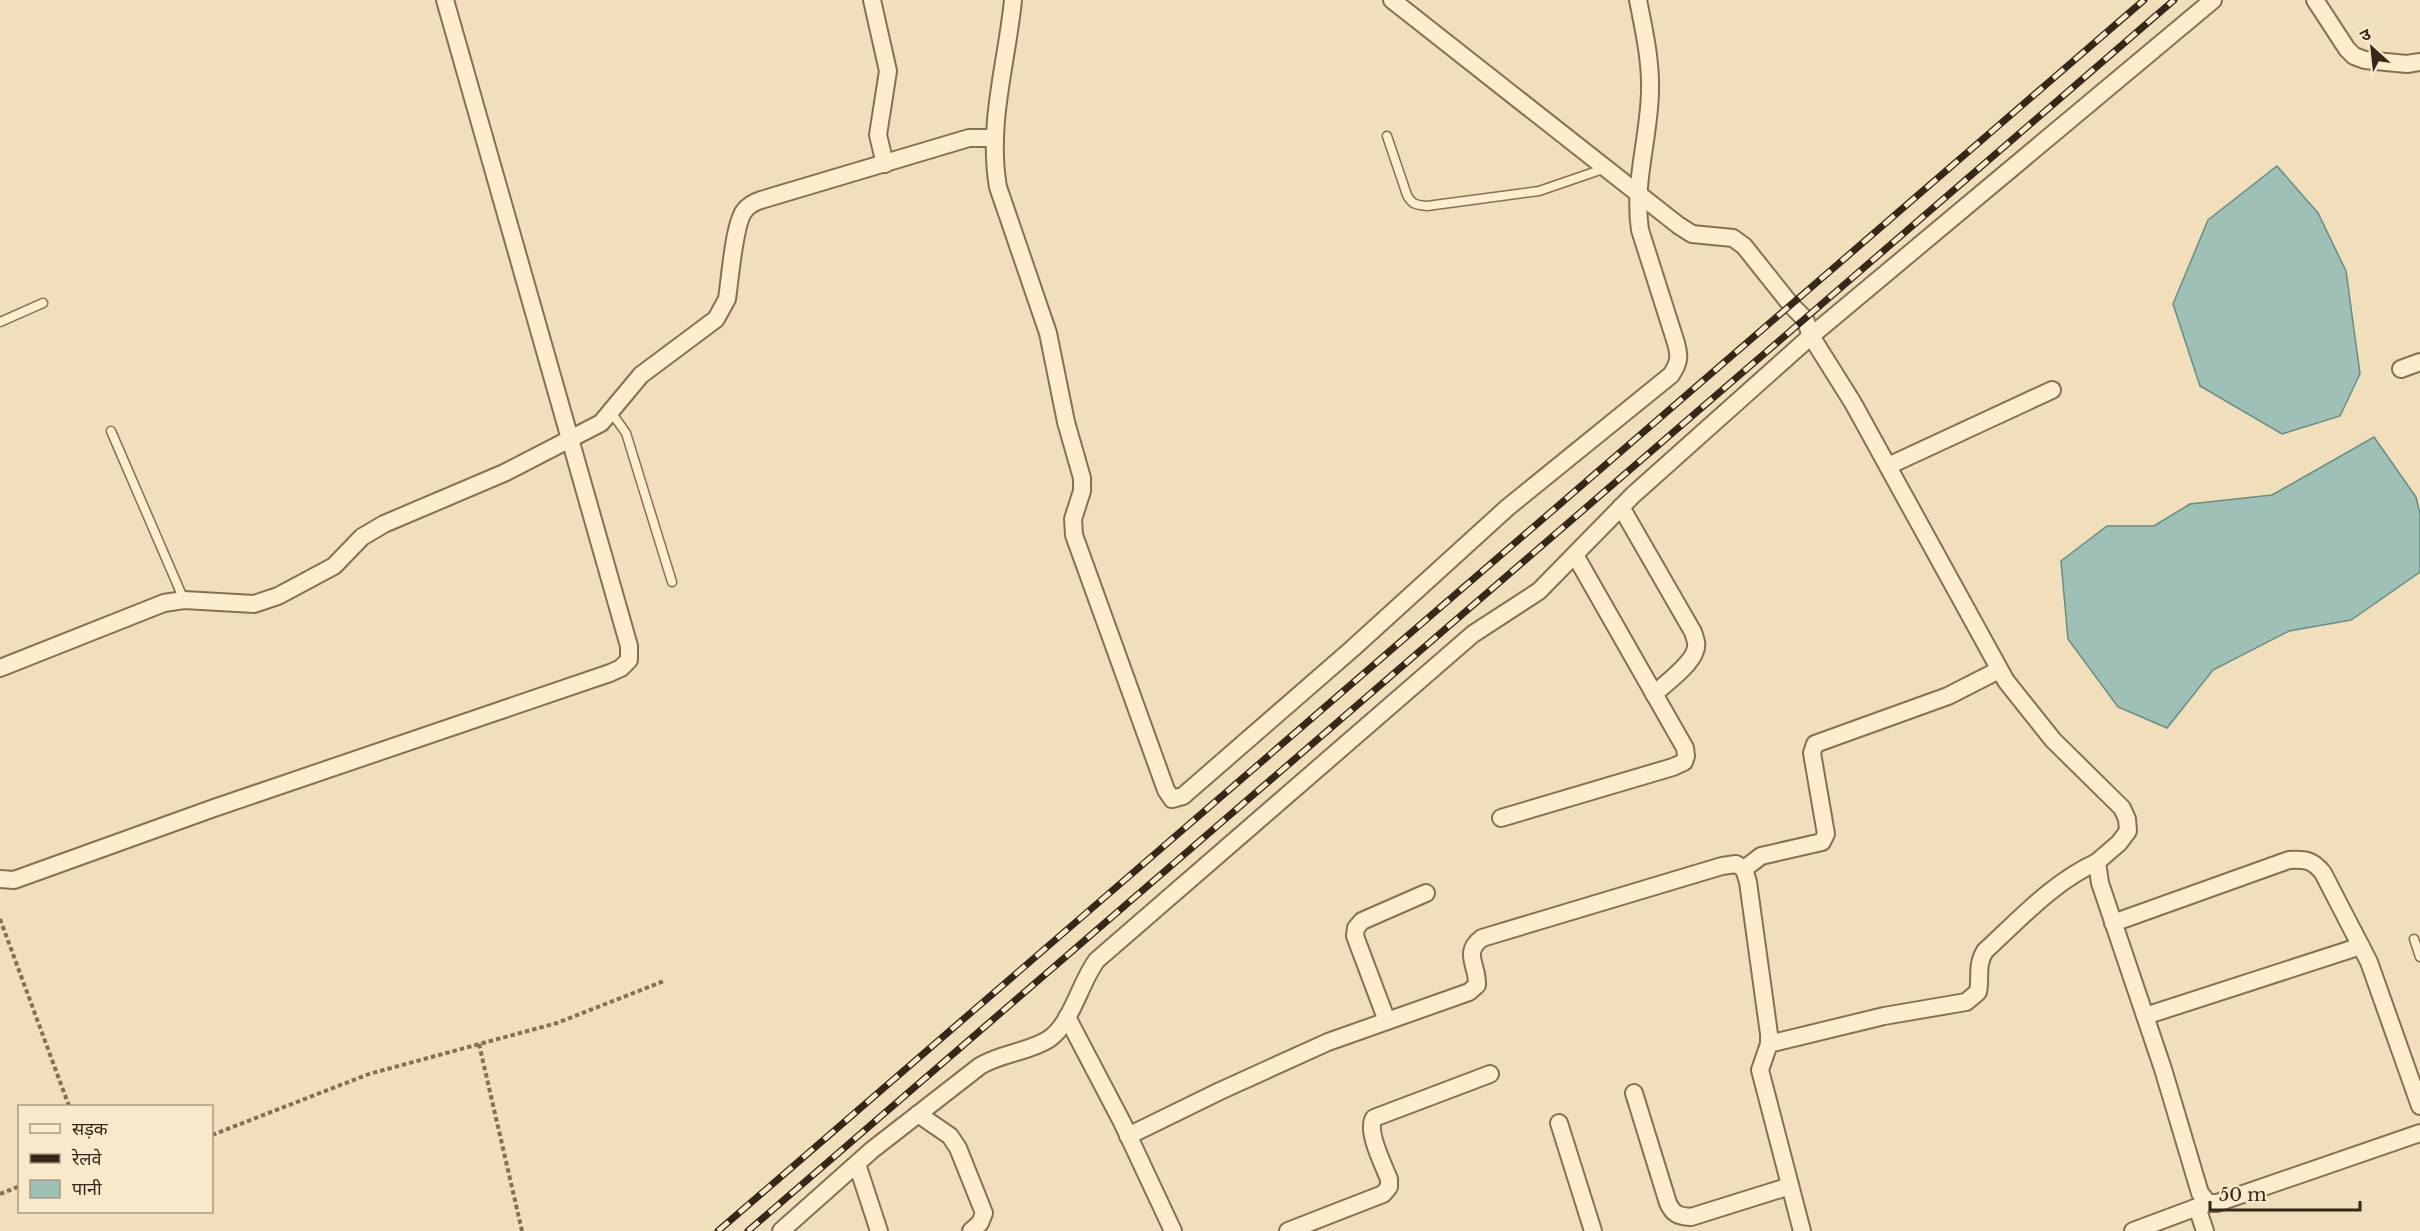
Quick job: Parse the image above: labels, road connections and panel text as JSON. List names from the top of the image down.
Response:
{
  "legend": ["सड़क", "रेलवे", "पानी"],
  "scale_bar": "50 m",
  "north": "top left"
}
